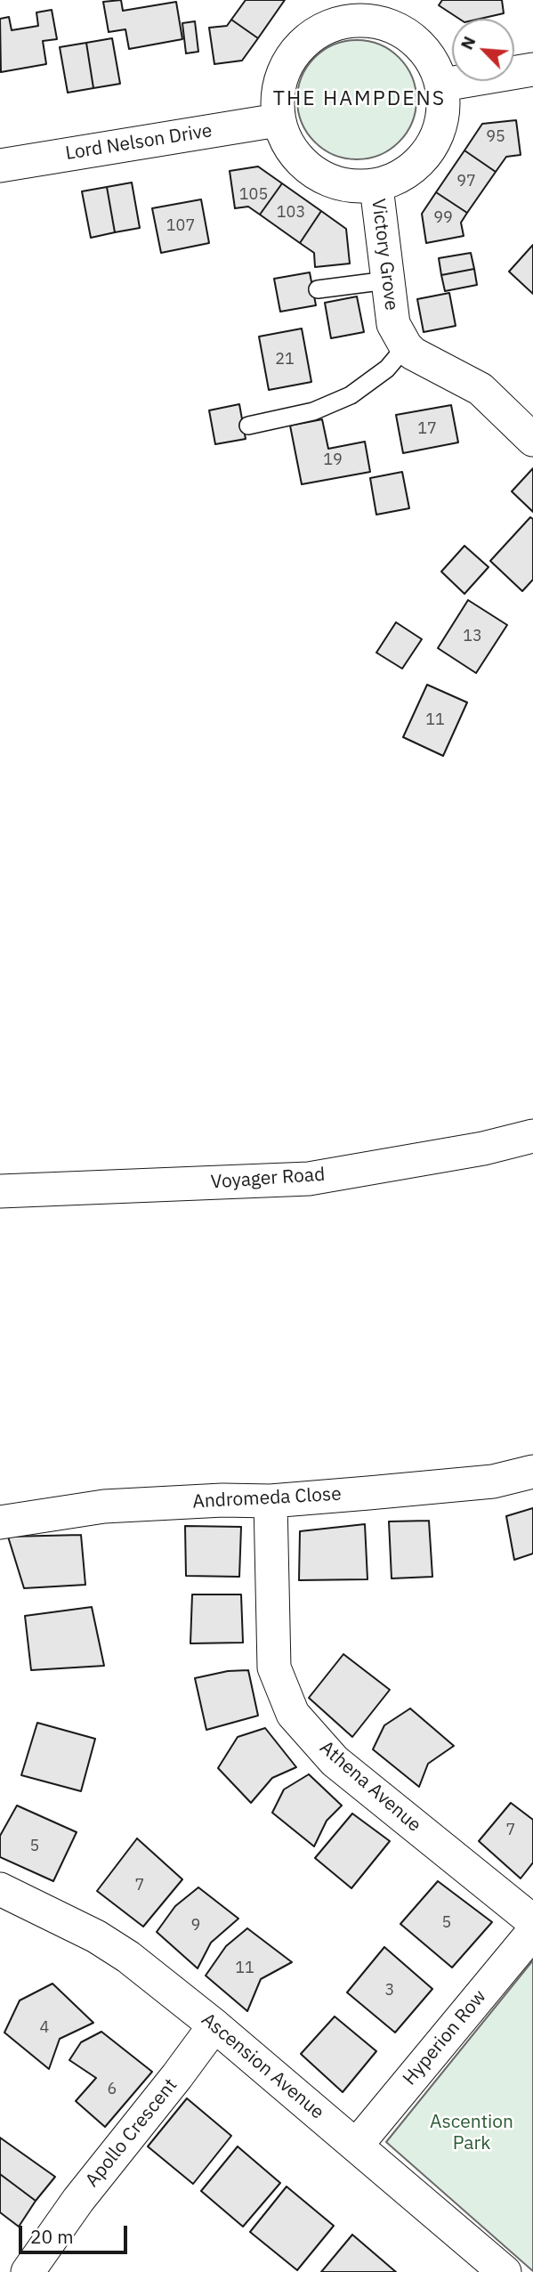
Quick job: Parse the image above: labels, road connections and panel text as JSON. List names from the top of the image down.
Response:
{
  "streets": {
    "street": [
      "Lord Nelson Drive",
      "Victory Grove",
      "Voyager Road",
      "Andromeda Close",
      "Athena Avenue",
      "Hyperion Row",
      "Ascension Avenue",
      "Apollo Crescent"
    ]
  },
  "crossings": [
    ["Lord Nelson Drive", "Victory Grove"],
    ["Andromeda Close", "Athena Avenue"],
    ["Hyperion Row", "Ascension Avenue"],
    ["Ascension Avenue", "Apollo Crescent"]
  ],
  "districts": ["THE HAMPDENS"],
  "parks": ["Ascention Park"],
  "house_numbers": [
    "95",
    "97",
    "105",
    "103",
    "99",
    "107",
    "21",
    "17",
    "19",
    "13",
    "11",
    "7",
    "5",
    "7",
    "5",
    "9",
    "11",
    "3",
    "4",
    "6"
  ],
  "scale_bar": "20 m",
  "north": "top left"
}
